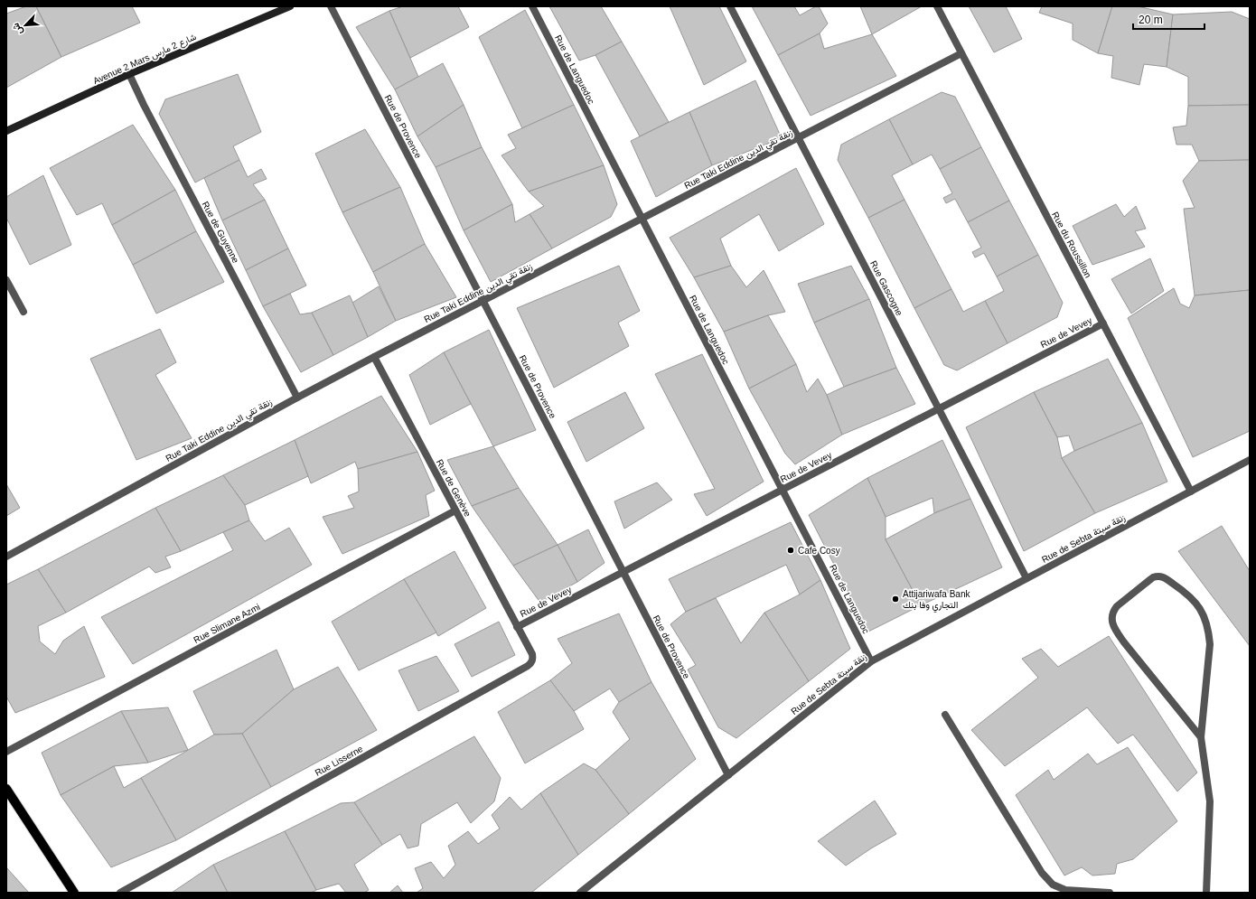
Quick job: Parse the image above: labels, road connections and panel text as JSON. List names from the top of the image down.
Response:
{
  "streets": {
    "main road": ["Avenue 2 Mars شارع 2 مارس"],
    "street": [
      "Rue de Languedoc",
      "Rue de Provence",
      "Rue Taki Eddine زنقة تقي الدين",
      "Rue de Guyenne",
      "Rue du Roussillon",
      "Rue Gascogne",
      "Rue de Vevey",
      "Rue de Genève",
      "Rue de Sebta زنقة سبتة",
      "Rue Slimane Azmi",
      "Rue Lisserne"
    ]
  },
  "crossings": [
    ["Avenue 2 Mars شارع 2 مارس", "Rue de Guyenne"],
    ["Rue de Languedoc", "Rue Taki Eddine زنقة تقي الدين"],
    ["Rue de Languedoc", "Rue de Vevey"],
    ["Rue de Languedoc", "Rue de Sebta زنقة سبتة"],
    ["Rue de Provence", "Rue Taki Eddine زنقة تقي الدين"],
    ["Rue de Provence", "Rue de Vevey"],
    ["Rue de Provence", "Rue de Sebta زنقة سبتة"],
    ["Rue Taki Eddine زنقة تقي الدين", "Rue de Guyenne"],
    ["Rue Taki Eddine زنقة تقي الدين", "Rue du Roussillon"],
    ["Rue Taki Eddine زنقة تقي الدين", "Rue Gascogne"],
    ["Rue Taki Eddine زنقة تقي الدين", "Rue de Genève"],
    ["Rue du Roussillon", "Rue de Vevey"],
    ["Rue du Roussillon", "Rue de Sebta زنقة سبتة"],
    ["Rue Gascogne", "Rue de Vevey"],
    ["Rue Gascogne", "Rue de Sebta زنقة سبتة"],
    ["Rue de Vevey", "Rue de Genève"],
    ["Rue de Vevey", "Rue Lisserne"],
    ["Rue de Genève", "Rue Slimane Azmi"],
    ["Rue de Genève", "Rue Lisserne"]
  ],
  "places": ["Cafe Cosy", "Attijariwafa Bank التجاري وفا بنك"],
  "scale_bar": "20 m",
  "north": "bottom left"
}
